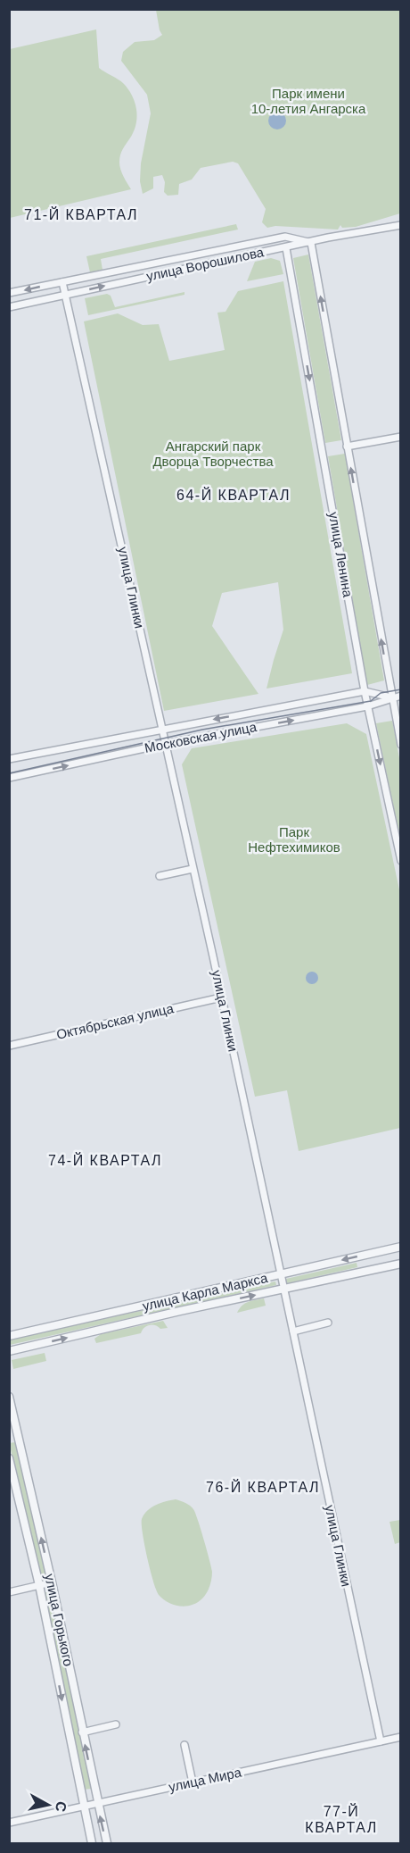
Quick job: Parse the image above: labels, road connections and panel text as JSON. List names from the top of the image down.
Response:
{
  "streets": {
    "street": [
      "улица Ворошилова",
      "улица Ленина",
      "улица Глинки",
      "Московская улица",
      "Октябрьская улица",
      "улица Карла Маркса",
      "улица Горького",
      "улица Мира"
    ]
  },
  "crossings": [
    ["улица Ворошилова", "улица Ленина"],
    ["улица Ворошилова", "улица Глинки"],
    ["улица Ленина", "Московская улица"],
    ["улица Глинки", "Московская улица"],
    ["улица Глинки", "Октябрьская улица"],
    ["улица Глинки", "улица Карла Маркса"],
    ["улица Глинки", "улица Мира"],
    ["улица Горького", "улица Мира"]
  ],
  "districts": [
    "71-Й КВАРТАЛ",
    "64-Й КВАРТАЛ",
    "74-Й КВАРТАЛ",
    "76-Й КВАРТАЛ",
    "77-Й КВАРТАЛ"
  ],
  "parks": ["Парк имени 10-летия Ангарска", "Ангарский парк Дворца Творчества", "Парк Нефтехимиков"],
  "north": "right"
}
